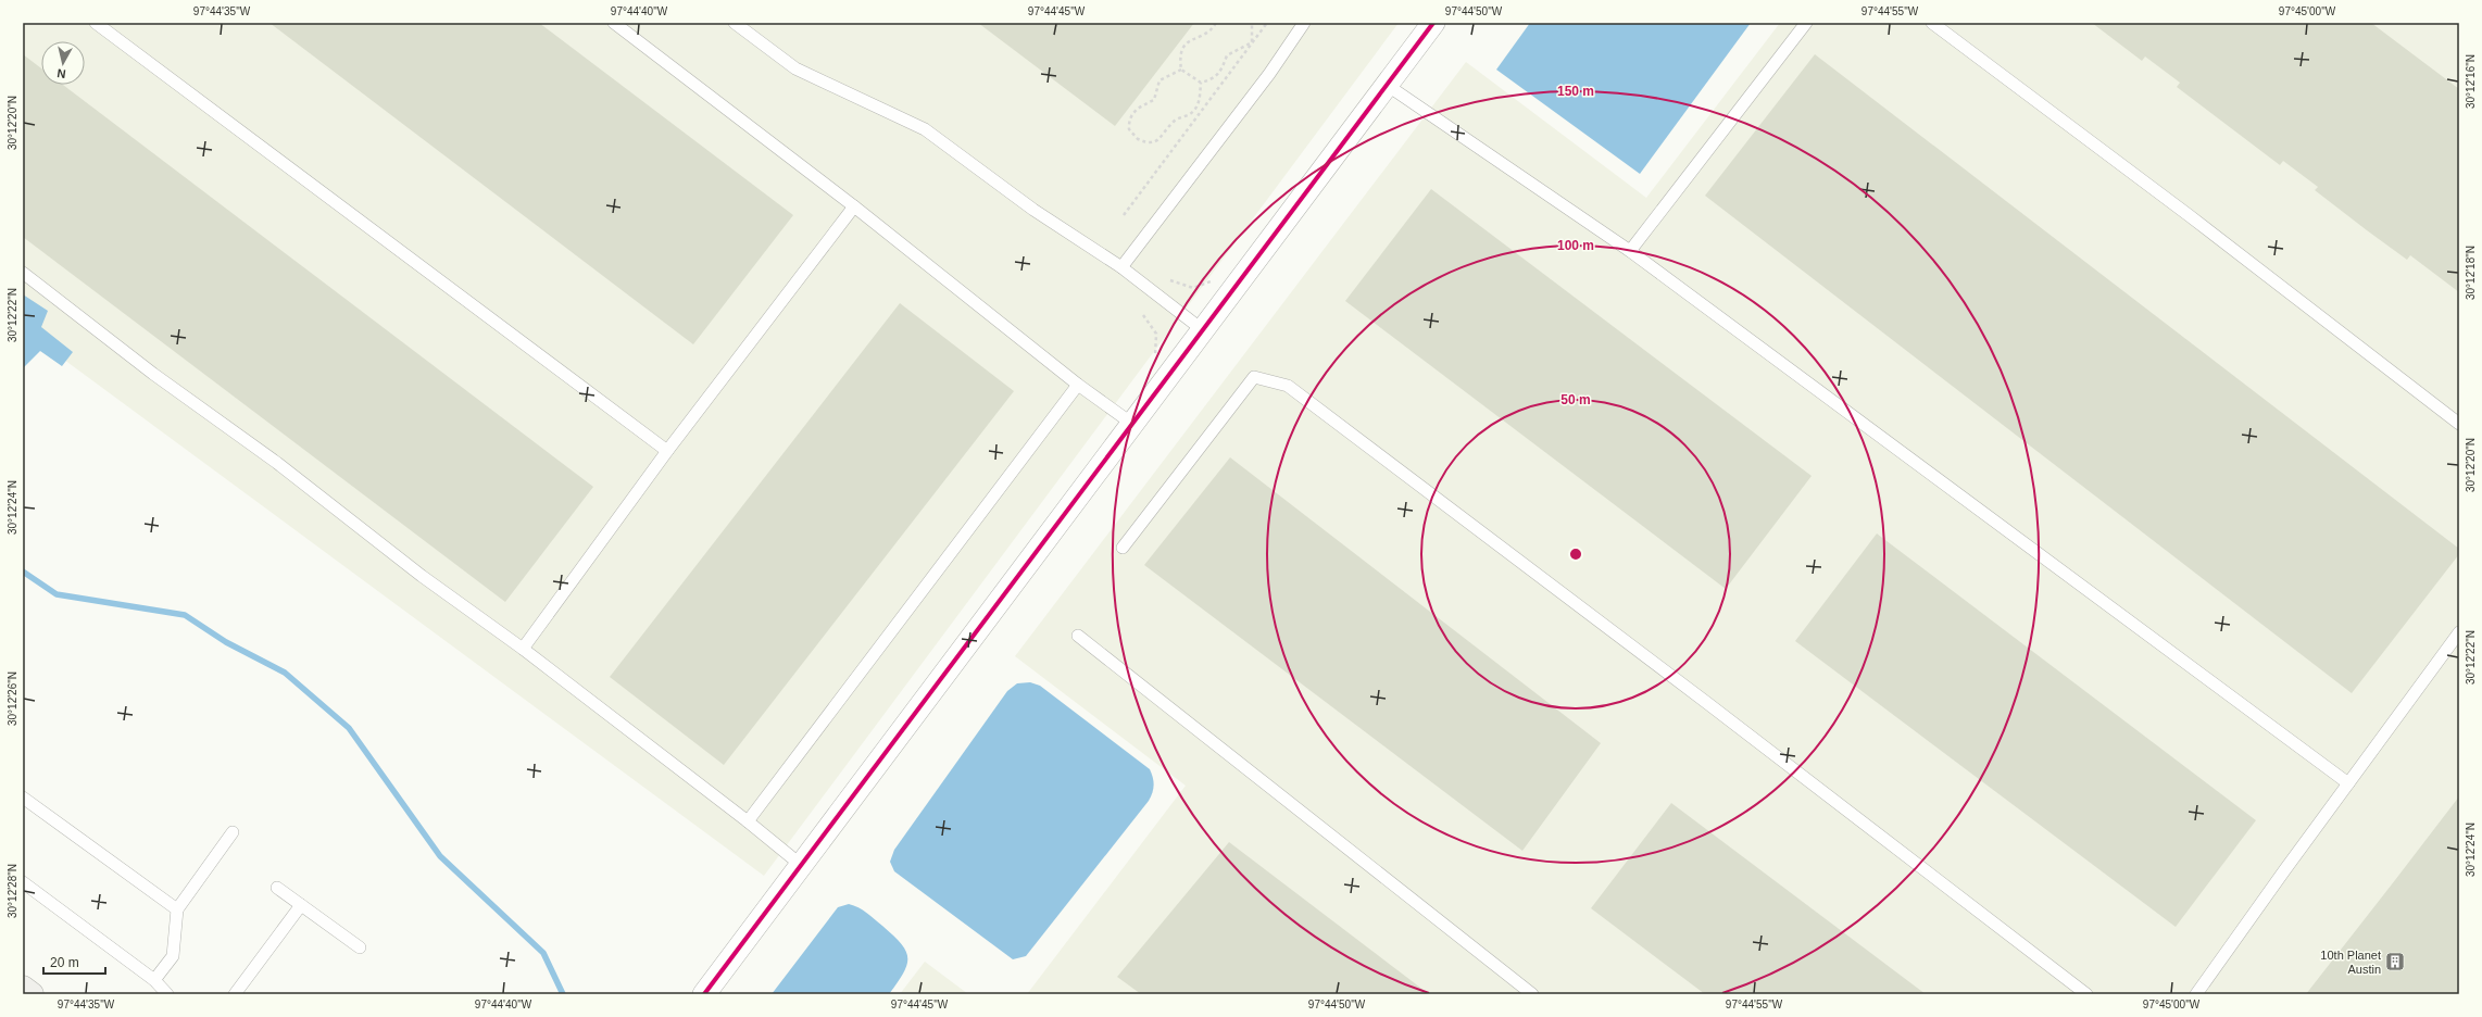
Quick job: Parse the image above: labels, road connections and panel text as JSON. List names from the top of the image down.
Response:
{
  "places": {
    "building": ["10th Planet Austin"]
  },
  "scale_bar": "20 m",
  "north": "bottom",
  "coordinates": [
    "97°44'35\"W",
    "97°44'40\"W",
    "97°44'45\"W",
    "97°44'50\"W",
    "97°44'55\"W",
    "97°45'00\"W",
    "30°12'16\"N",
    "30°12'20\"N",
    "30°12'18\"N",
    "30°12'22\"N",
    "30°12'24\"N",
    "30°12'26\"N",
    "30°12'28\"N"
  ],
  "rings": ["150 m", "100 m", "50 m"]
}
